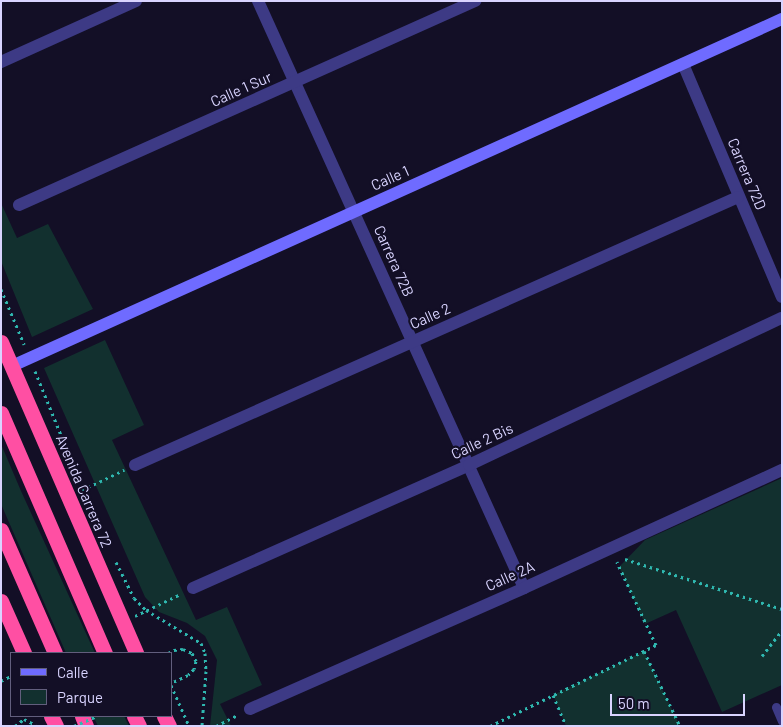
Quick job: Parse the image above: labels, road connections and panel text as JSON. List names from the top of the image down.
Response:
{
  "streets": {
    "highway": ["Avenida Carrera 72"],
    "street": [
      "Calle 1 Sur",
      "Carrera 72D",
      "Calle 1",
      "Carrera 72B",
      "Calle 2",
      "Calle 2 Bis",
      "Calle 2A"
    ]
  },
  "crossings": [
    ["Calle 1 Sur", "Carrera 72B"],
    ["Carrera 72D", "Calle 1"],
    ["Carrera 72D", "Calle 2"],
    ["Calle 1", "Carrera 72B"],
    ["Calle 1", "Avenida Carrera 72"],
    ["Carrera 72B", "Calle 2"],
    ["Carrera 72B", "Calle 2 Bis"],
    ["Carrera 72B", "Calle 2A"]
  ],
  "legend": ["Calle", "Parque"],
  "scale_bar": "50 m"
}
